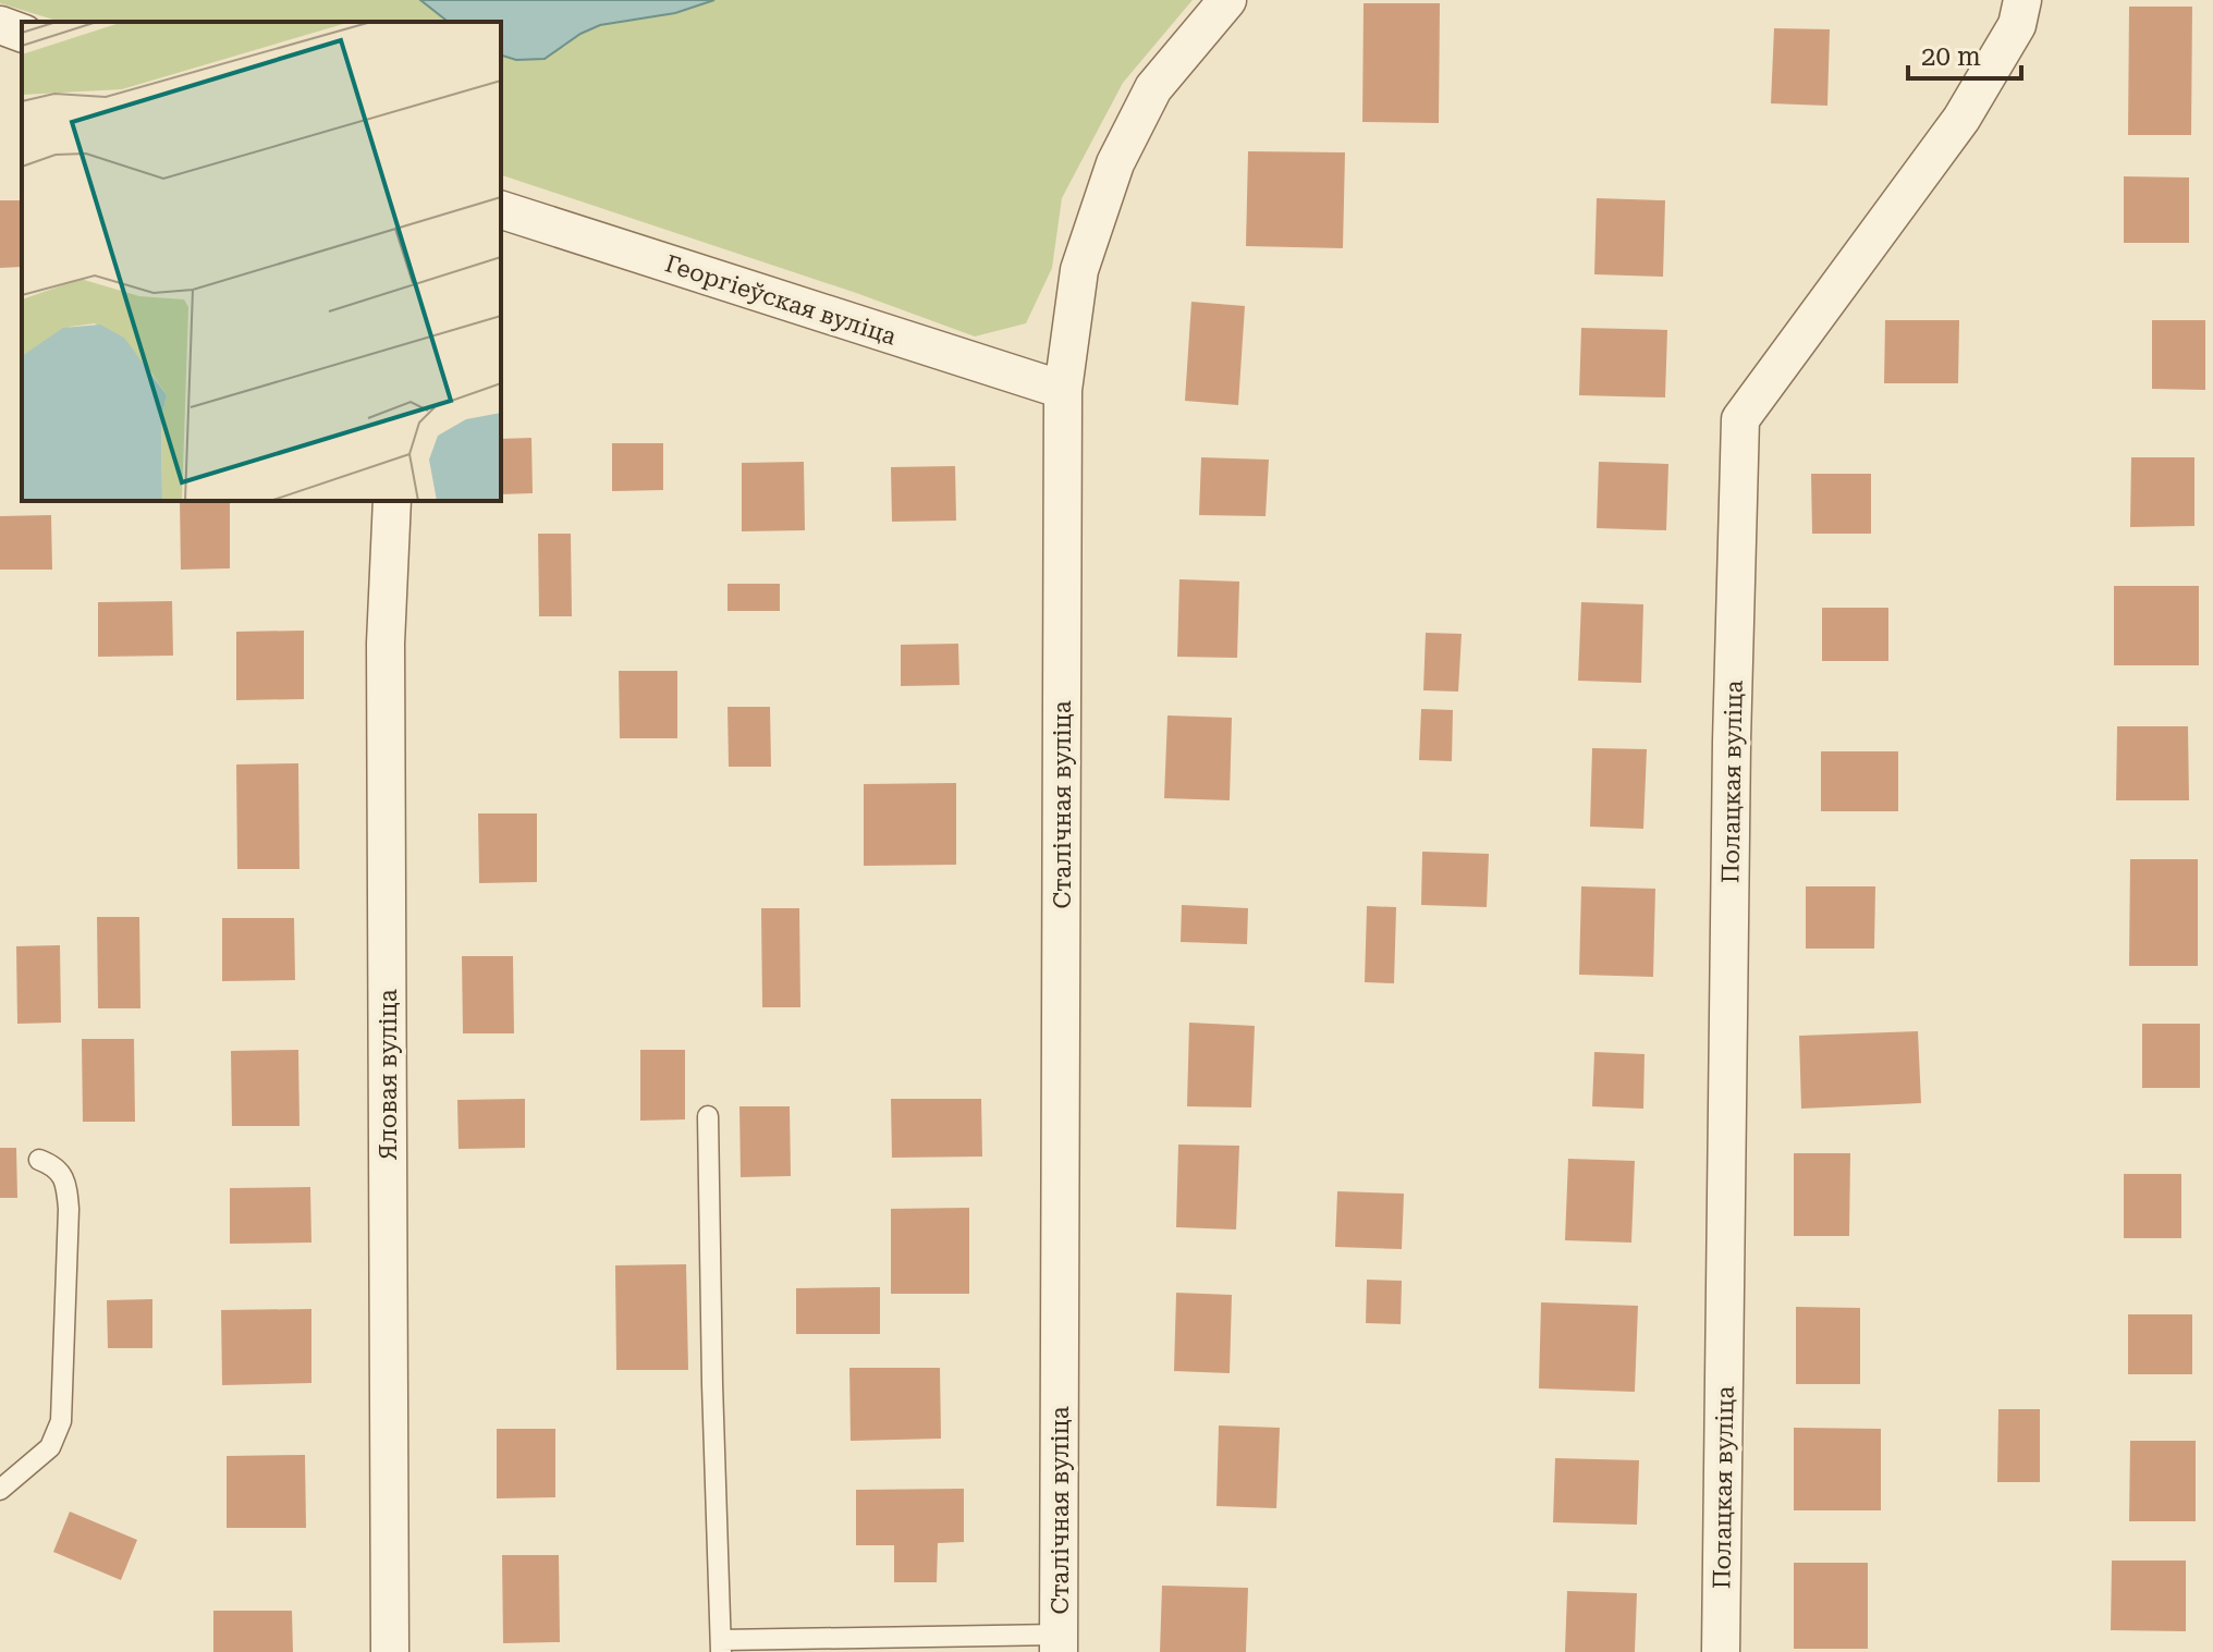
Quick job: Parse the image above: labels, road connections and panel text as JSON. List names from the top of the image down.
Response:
{
  "streets": {
    "street": [
      "Георгіеўская вуліца",
      "Полацкая вуліца",
      "Сталічная вуліца",
      "Яловая вуліца"
    ]
  },
  "crossings": [
    ["Георгіеўская вуліца", "Сталічная вуліца"]
  ],
  "scale_bar": "20 m"
}
